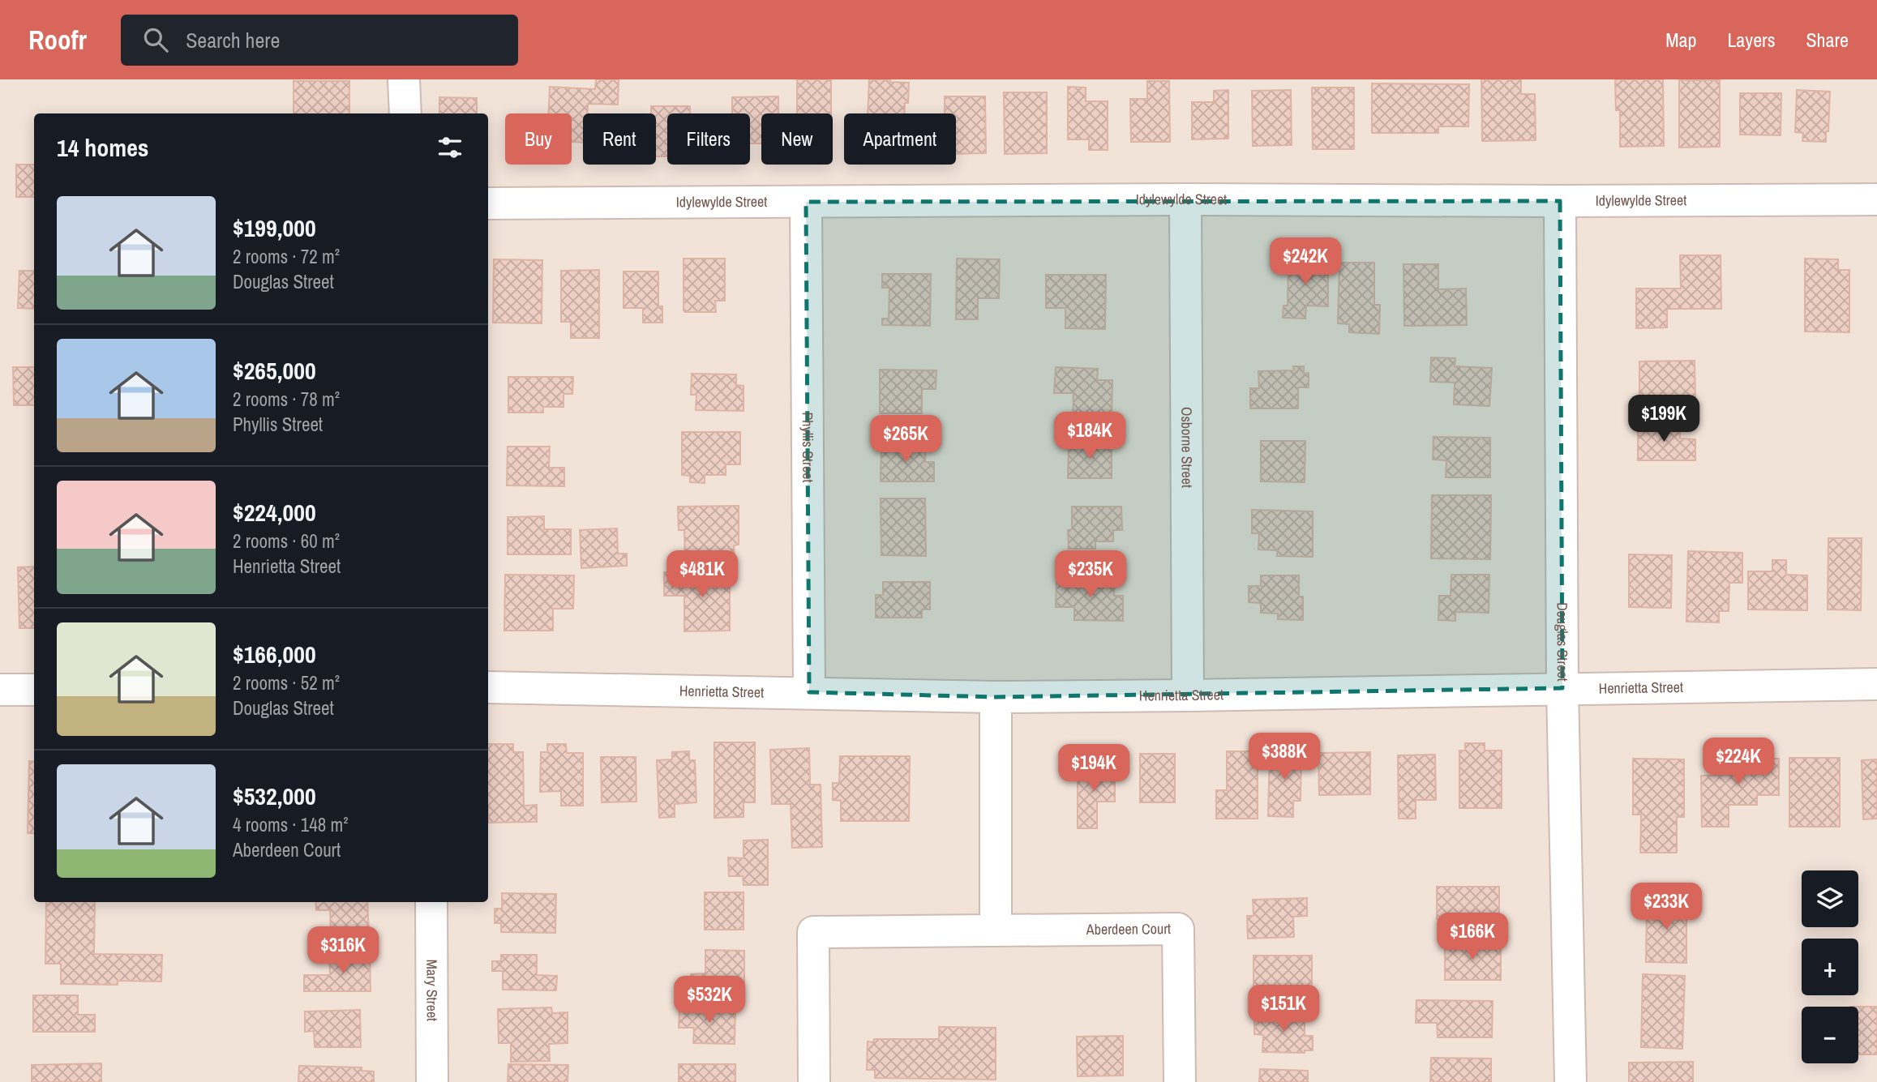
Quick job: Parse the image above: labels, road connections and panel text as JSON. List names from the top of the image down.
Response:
{
  "streets": {
    "street": [
      "Idylewylde Street",
      "Phyllis Street",
      "Osborne Street",
      "Douglas Street",
      "Henrietta Street",
      "Aberdeen Court",
      "Mary Street"
    ]
  },
  "crossings": [
    ["Idylewylde Street", "Phyllis Street"],
    ["Idylewylde Street", "Osborne Street"],
    ["Idylewylde Street", "Douglas Street"],
    ["Phyllis Street", "Henrietta Street"],
    ["Osborne Street", "Henrietta Street"],
    ["Douglas Street", "Henrietta Street"]
  ],
  "page": {
    "header": "Roofr",
    "search": "Search here",
    "nav": ["Map", "Layers", "Share"],
    "chip": [
      "Buy",
      "Rent",
      "Filters",
      "New",
      "Apartment"
    ],
    "heading": "14 homes",
    "list": [
      {
        "name": "$199,000",
        "note": "2 rooms · 72 m² · Douglas Street"
      },
      {
        "name": "$265,000",
        "note": "2 rooms · 78 m² · Phyllis Street"
      },
      {
        "name": "$224,000",
        "note": "2 rooms · 60 m² · Henrietta Street"
      },
      {
        "name": "$166,000",
        "note": "2 rooms · 52 m² · Douglas Street"
      },
      {
        "name": "$532,000",
        "note": "4 rooms · 148 m² · Aberdeen Court"
      }
    ],
    "price": [
      "$242K",
      "$199K",
      "$184K",
      "$265K",
      "$481K",
      "$235K",
      "$388K",
      "$224K",
      "$194K",
      "$233K",
      "$166K",
      "$316K",
      "$532K",
      "$151K"
    ],
    "map_buttons": ["+", "−"]
  }
}
